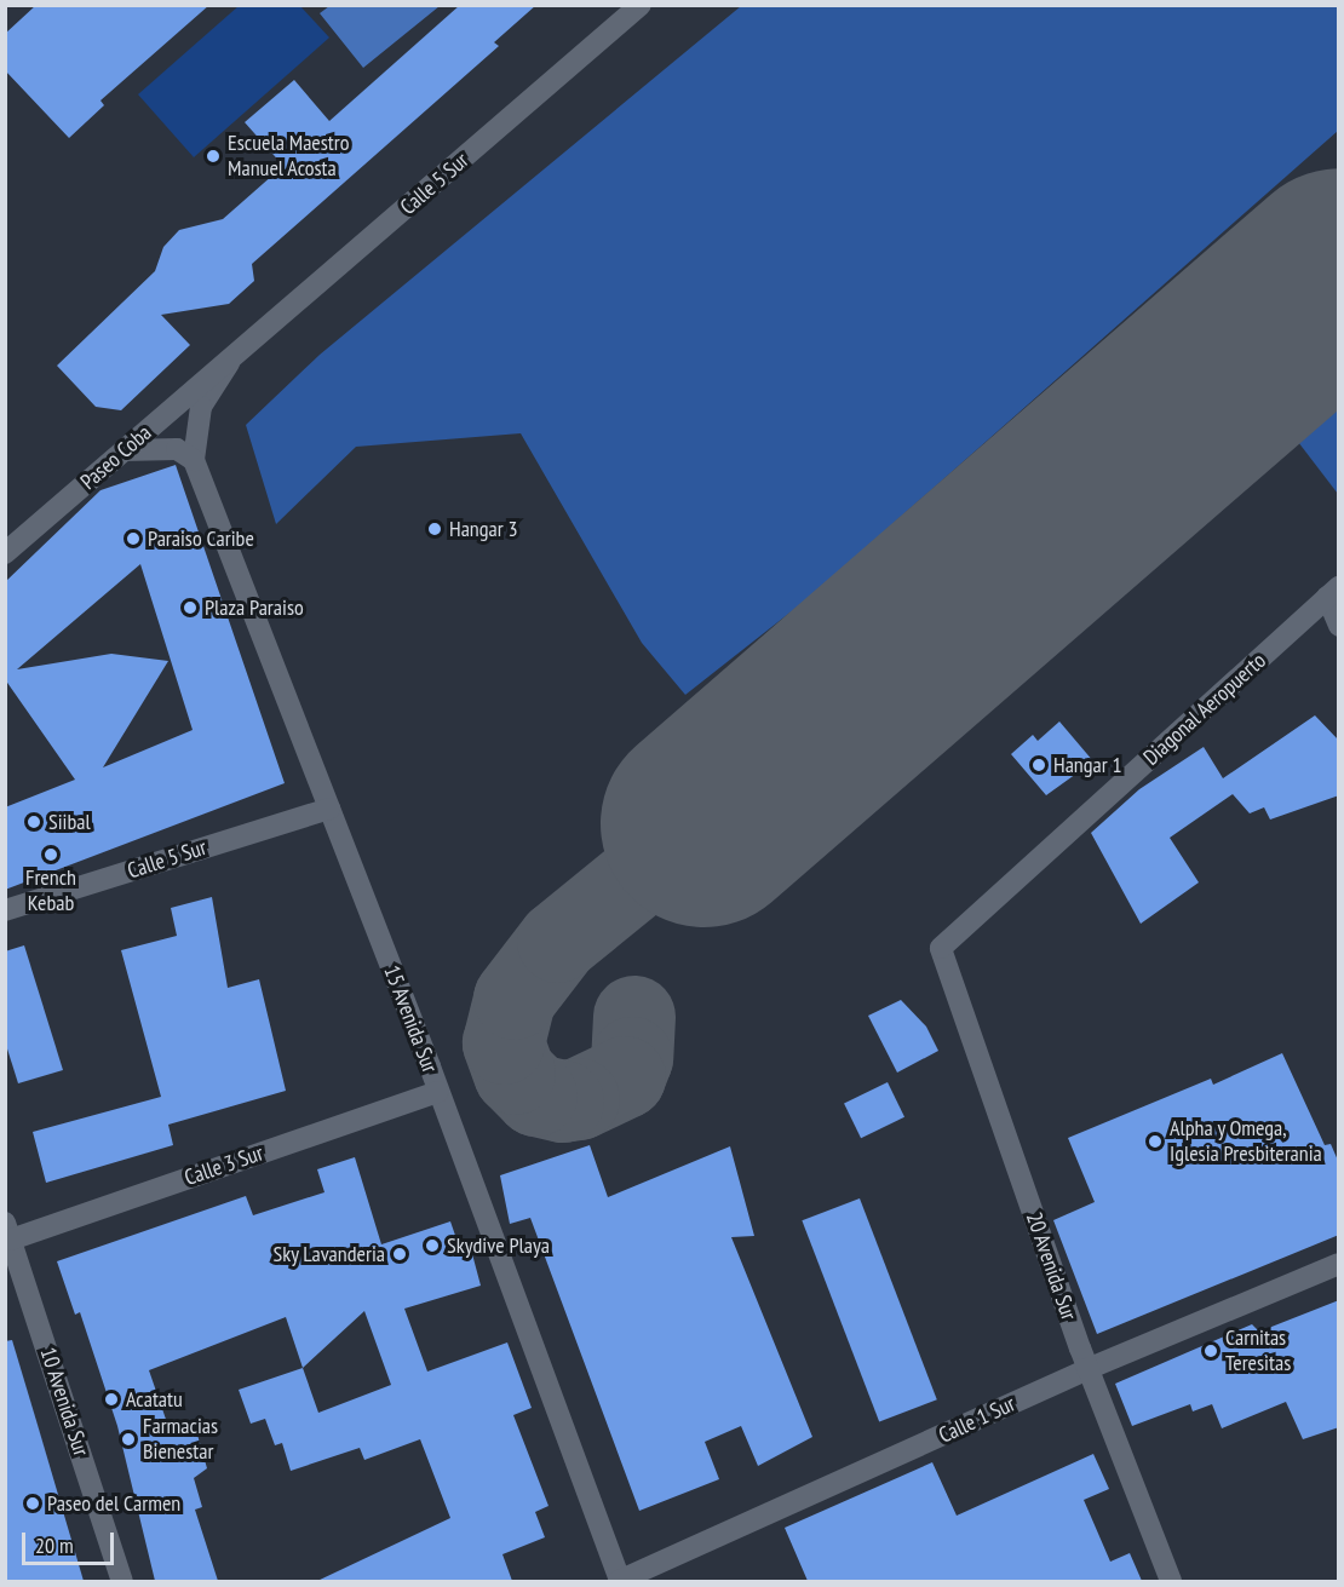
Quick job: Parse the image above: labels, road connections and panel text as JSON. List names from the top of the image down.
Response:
{
  "streets": {
    "street": [
      "Calle 5 Sur",
      "Paseo Coba",
      "Diagonal Aeropuerto",
      "15 Avenida Sur",
      "Calle 3 Sur",
      "20 Avenida Sur",
      "10 Avenida Sur",
      "Calle 1 Sur"
    ]
  },
  "crossings": [
    ["Calle 5 Sur", "Paseo Coba"],
    ["Calle 5 Sur", "15 Avenida Sur"],
    ["Paseo Coba", "15 Avenida Sur"],
    ["Diagonal Aeropuerto", "20 Avenida Sur"],
    ["15 Avenida Sur", "Calle 3 Sur"],
    ["15 Avenida Sur", "Calle 1 Sur"],
    ["Calle 3 Sur", "10 Avenida Sur"],
    ["20 Avenida Sur", "Calle 1 Sur"]
  ],
  "places": [
    "Escuela Maestro Manuel Acosta",
    "Hangar 3",
    "Paraiso Caribe",
    "Plaza Paraiso",
    "Hangar 1",
    "Siibal",
    "French Kebab",
    "Alpha y Omega, Iglesia Presbiterania",
    "Skydive Playa",
    "Sky Lavanderia",
    "Carnitas Teresitas",
    "Acatatu",
    "Farmacias Bienestar",
    "Paseo del Carmen"
  ],
  "scale_bar": "20 m"
}
